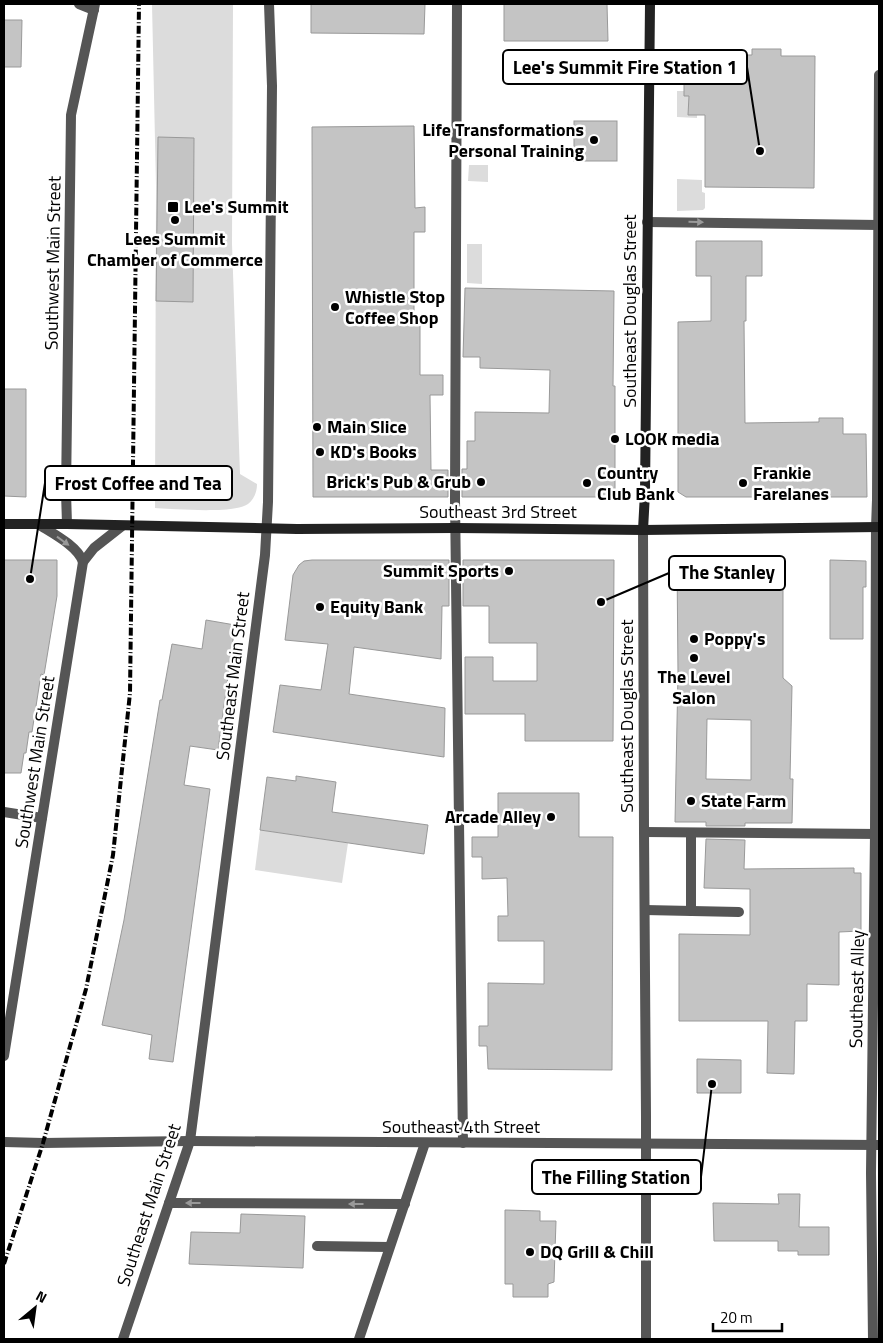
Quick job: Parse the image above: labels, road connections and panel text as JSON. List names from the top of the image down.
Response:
{
  "streets": {
    "main road": ["Southeast Douglas Street", "Southeast 3rd Street"],
    "street": [
      "Southwest Main Street",
      "Southeast Main Street",
      "Southeast Alley",
      "Southeast 4th Street"
    ]
  },
  "crossings": [
    ["Southwest Main Street", "Southeast 3rd Street"],
    ["Southeast Douglas Street", "Southeast 3rd Street"],
    ["Southeast Douglas Street", "Southeast 4th Street"],
    ["Southeast 3rd Street", "Southeast Main Street"],
    ["Southeast 3rd Street", "Southeast Alley"],
    ["Southeast Main Street", "Southeast 4th Street"],
    ["Southeast Alley", "Southeast 4th Street"]
  ],
  "places": {
    "other": [
      "Life Transformations Personal Training",
      "Lee's Summit Fire Station 1",
      "Lees Summit Chamber of Commerce",
      "Whistle Stop Coffee Shop",
      "Main Slice",
      "LOOK media",
      "KD's Books",
      "Brick's Pub & Grub",
      "Country Club Bank",
      "Frankie Farelanes",
      "Summit Sports",
      "Frost Coffee and Tea",
      "The Stanley",
      "Equity Bank",
      "Poppy's",
      "The Level Salon",
      "State Farm",
      "Arcade Alley",
      "The Filling Station",
      "DQ Grill & Chill"
    ],
    "transit": ["Lee's Summit"]
  },
  "scale_bar": "20 m",
  "north": "top right"
}
